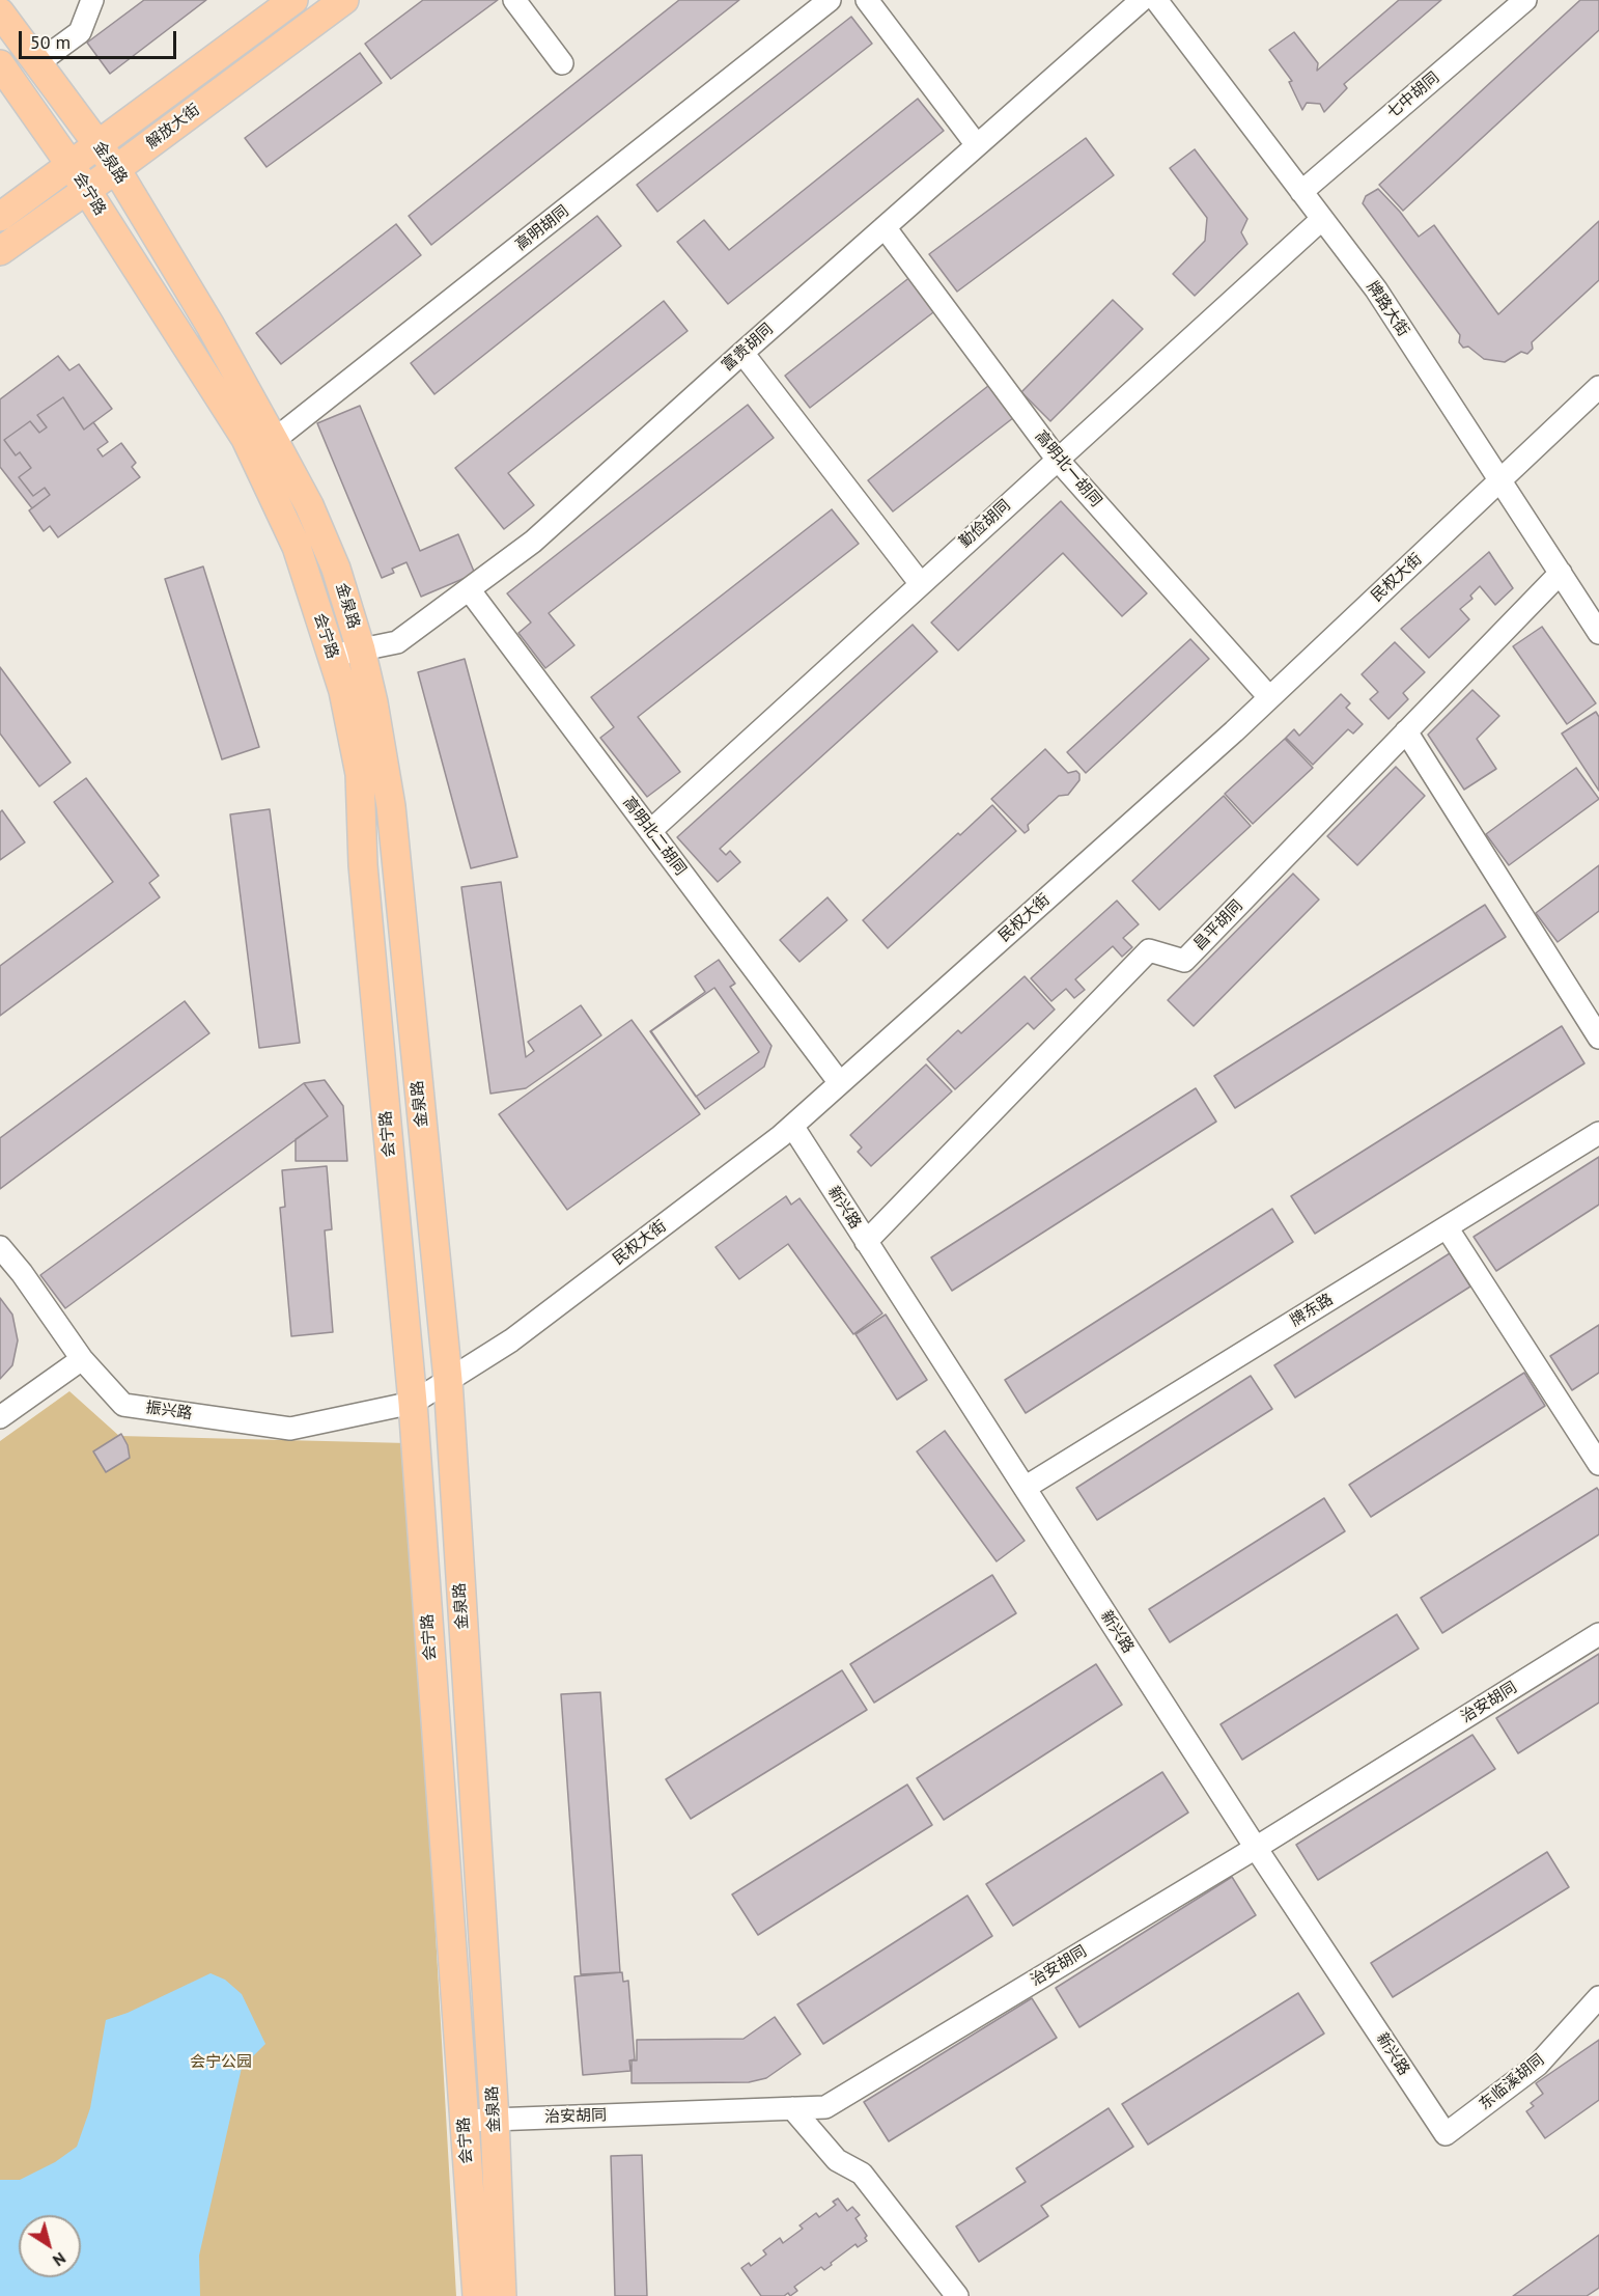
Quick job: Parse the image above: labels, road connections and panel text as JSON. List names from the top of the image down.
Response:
{
  "streets": {
    "main road": ["解放大街", "金泉路", "会宁路"],
    "street": [
      "七中胡同",
      "高明胡同",
      "牌路大街",
      "富贵胡同",
      "高明北一胡同",
      "勤俭胡同",
      "民权大街",
      "高明北二胡同",
      "昌平胡同",
      "新兴路",
      "牌东路",
      "振兴路",
      "治安胡同",
      "东临溪胡同"
    ]
  },
  "crossings": [
    ["七中胡同", "牌路大街"],
    ["解放大街", "金泉路"],
    ["解放大街", "会宁路"],
    ["金泉路", "会宁路"],
    ["金泉路", "高明胡同"],
    ["金泉路", "富贵胡同"],
    ["金泉路", "民权大街"],
    ["金泉路", "治安胡同"],
    ["会宁路", "高明胡同"],
    ["会宁路", "富贵胡同"],
    ["会宁路", "民权大街"],
    ["会宁路", "振兴路"],
    ["会宁路", "治安胡同"],
    ["牌路大街", "勤俭胡同"],
    ["牌路大街", "民权大街"],
    ["牌路大街", "昌平胡同"],
    ["富贵胡同", "高明北一胡同"],
    ["富贵胡同", "高明北二胡同"],
    ["高明北一胡同", "勤俭胡同"],
    ["高明北一胡同", "民权大街"],
    ["勤俭胡同", "高明北二胡同"],
    ["民权大街", "高明北二胡同"],
    ["民权大街", "新兴路"],
    ["民权大街", "振兴路"],
    ["昌平胡同", "新兴路"],
    ["新兴路", "牌东路"],
    ["新兴路", "治安胡同"],
    ["新兴路", "东临溪胡同"]
  ],
  "parks": ["会宁公园"],
  "scale_bar": "50 m",
  "north": "bottom right"
}
